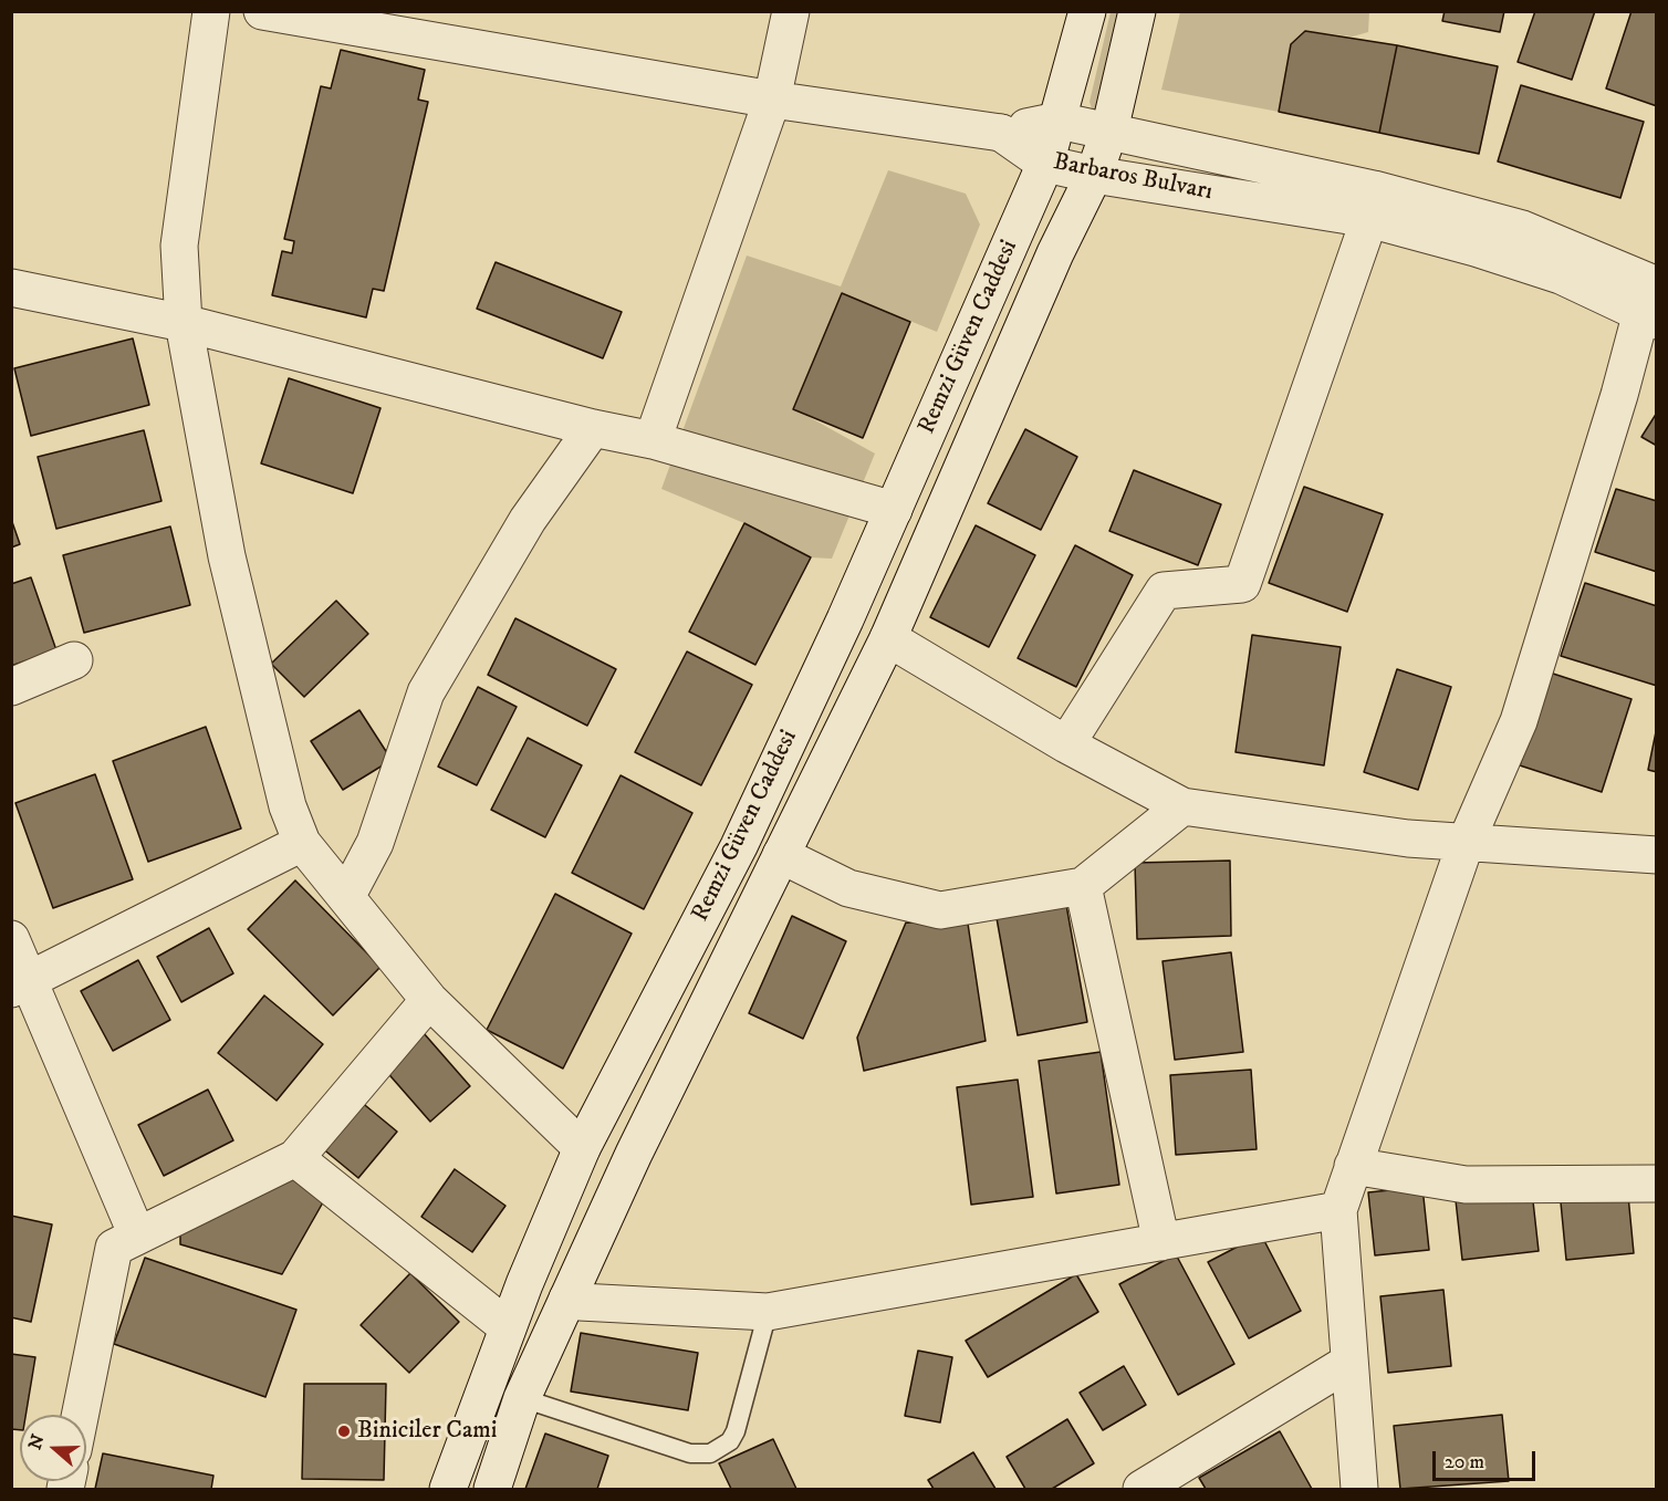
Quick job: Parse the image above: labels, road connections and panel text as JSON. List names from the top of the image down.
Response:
{
  "streets": {
    "street": ["Barbaros Bulvarı", "Remzi Güven Caddesi"]
  },
  "crossings": [
    ["Barbaros Bulvarı", "Remzi Güven Caddesi"]
  ],
  "places": ["Biniciler Cami"],
  "scale_bar": "20 m",
  "north": "left"
}
